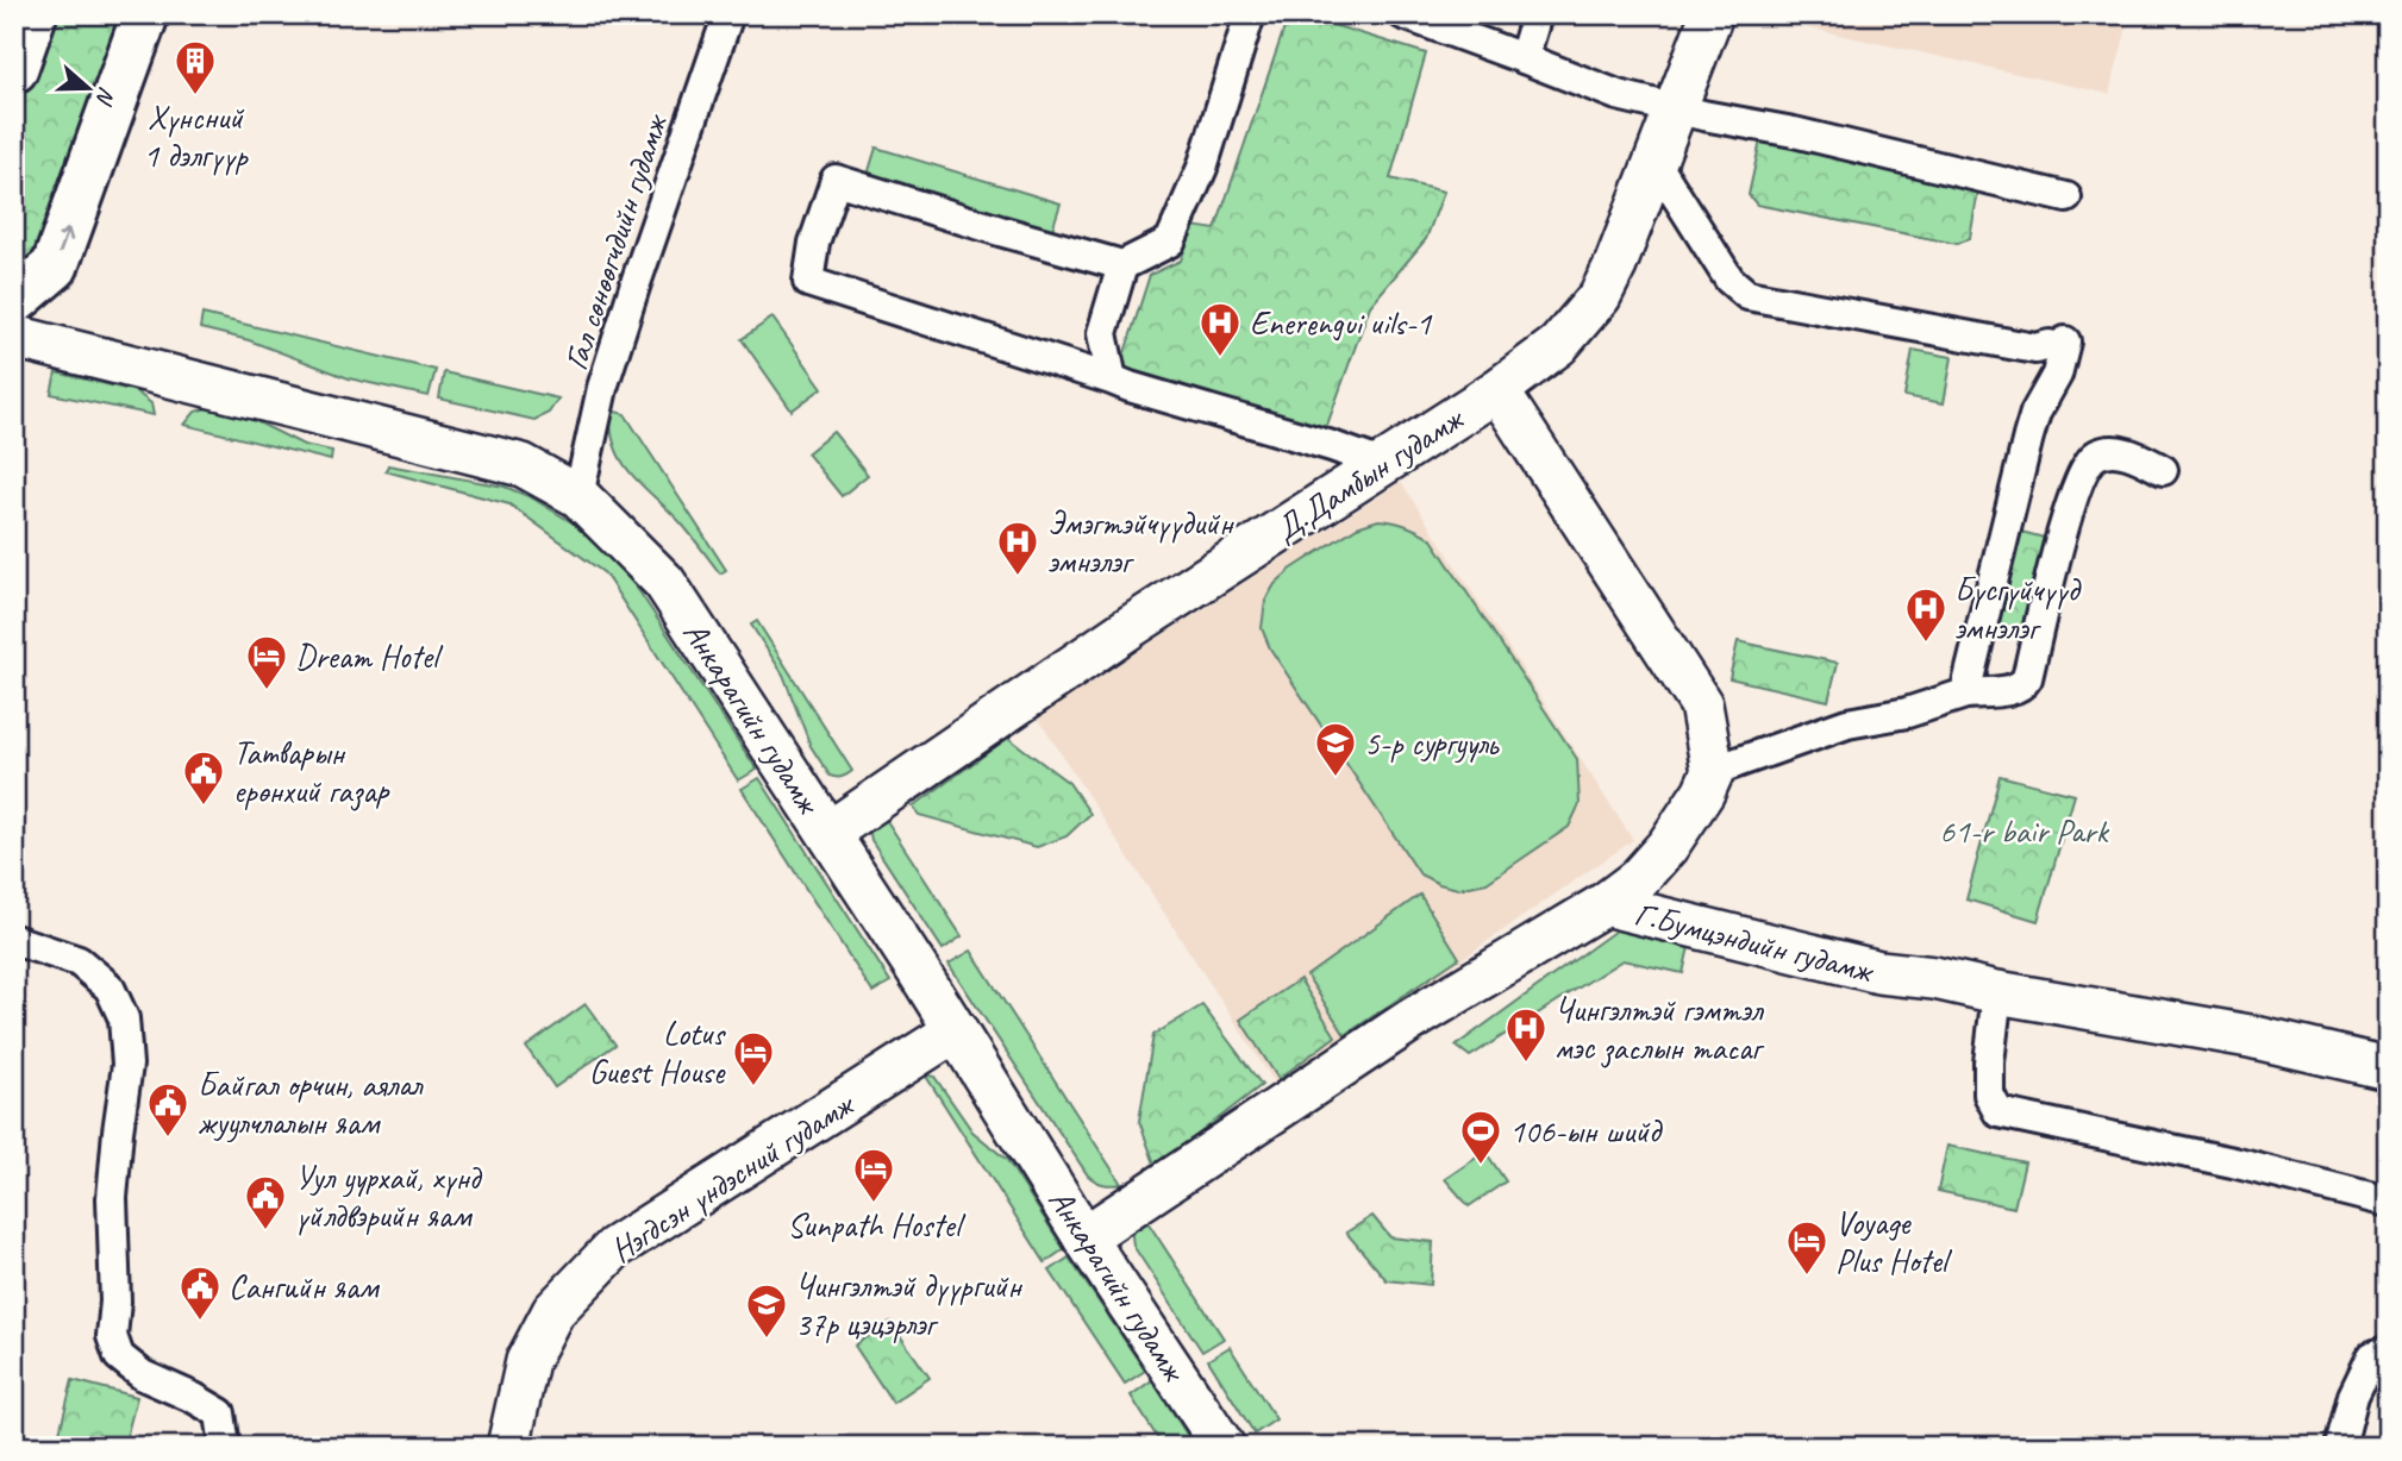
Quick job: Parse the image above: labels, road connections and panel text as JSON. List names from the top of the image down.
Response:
{
  "streets": {
    "street": [
      "Гал сөнөөгчдийн гудамж",
      "Д.Дамбын гудамж",
      "Анкарагийн гудамж",
      "Г.Бумцэндийн гудамж",
      "Нэгдсэн үндэсний гудамж"
    ]
  },
  "crossings": [
    ["Гал сөнөөгчдийн гудамж", "Анкарагийн гудамж"],
    ["Д.Дамбын гудамж", "Анкарагийн гудамж"],
    ["Анкарагийн гудамж", "Г.Бумцэндийн гудамж"],
    ["Анкарагийн гудамж", "Нэгдсэн үндэсний гудамж"]
  ],
  "parks": ["61-r bair Park"],
  "places": {
    "building": ["Хүнсний 1 дэлгүүр"],
    "hospital": [
      "Enerengui uils-1",
      "Эмэгтэйчүүдийн эмнэлэг",
      "Бүсгүйчүүд эмнэлэг",
      "Чингэлтэй гэмтэл мэс заслын тасаг"
    ],
    "hotel": [
      "Dream Hotel",
      "Lotus Guest House",
      "Sunpath Hostel",
      "Voyage Plus Hotel"
    ],
    "school or university": ["5-р сургууль", "Чингэлтэй дүүргийн 37р цэцэрлэг"],
    "public building": [
      "Татварын ерөнхий газар",
      "Байгал орчин, аялал жуулчлалын яам",
      "Уул уурхай, хүнд үйлдвэрийн яам",
      "Сангийн яам"
    ],
    "sports": ["106-ын шийд"]
  },
  "north": "right"
}
